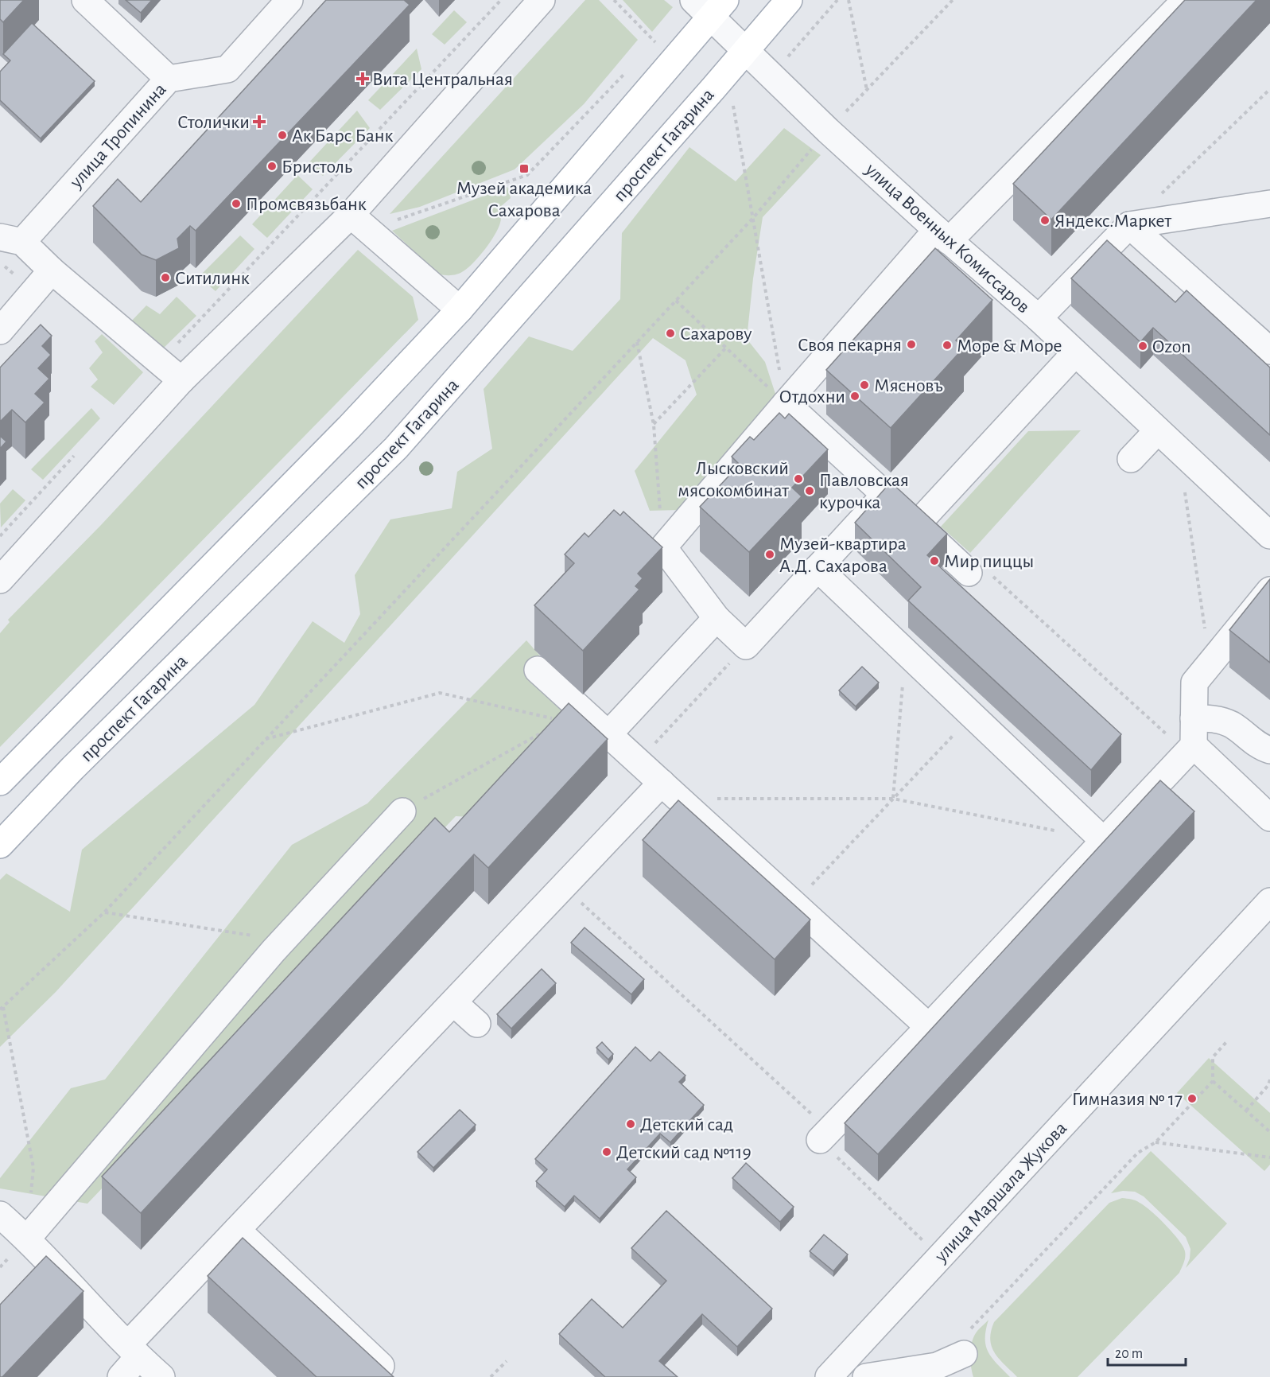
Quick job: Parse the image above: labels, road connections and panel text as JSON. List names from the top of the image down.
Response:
{
  "streets": {
    "main road": ["проспект Гагарина"],
    "street": ["улица Тропинина", "улица Военных Комиссаров", "улица Маршала Жукова"]
  },
  "crossings": [
    ["проспект Гагарина", "улица Военных Комиссаров"]
  ],
  "places": {
    "health": ["Вита Центральная", "Столички"],
    "other": [
      "Ак Барс Банк",
      "Бристоль",
      "Промсвязьбанк",
      "Яндекс.Маркет",
      "Ситилинк",
      "Сахарову",
      "Своя пекарня",
      "Море & Море",
      "Ozon",
      "Мясновъ",
      "Отдохни",
      "Лысковский мясокомбинат",
      "Павловская курочка",
      "Музей-квартира А.Д. Сахарова",
      "Мир пиццы",
      "Гимназия № 17",
      "Детский сад",
      "Детский сад №119"
    ],
    "transit": ["Музей академика Сахарова"]
  },
  "scale_bar": "20 m"
}
